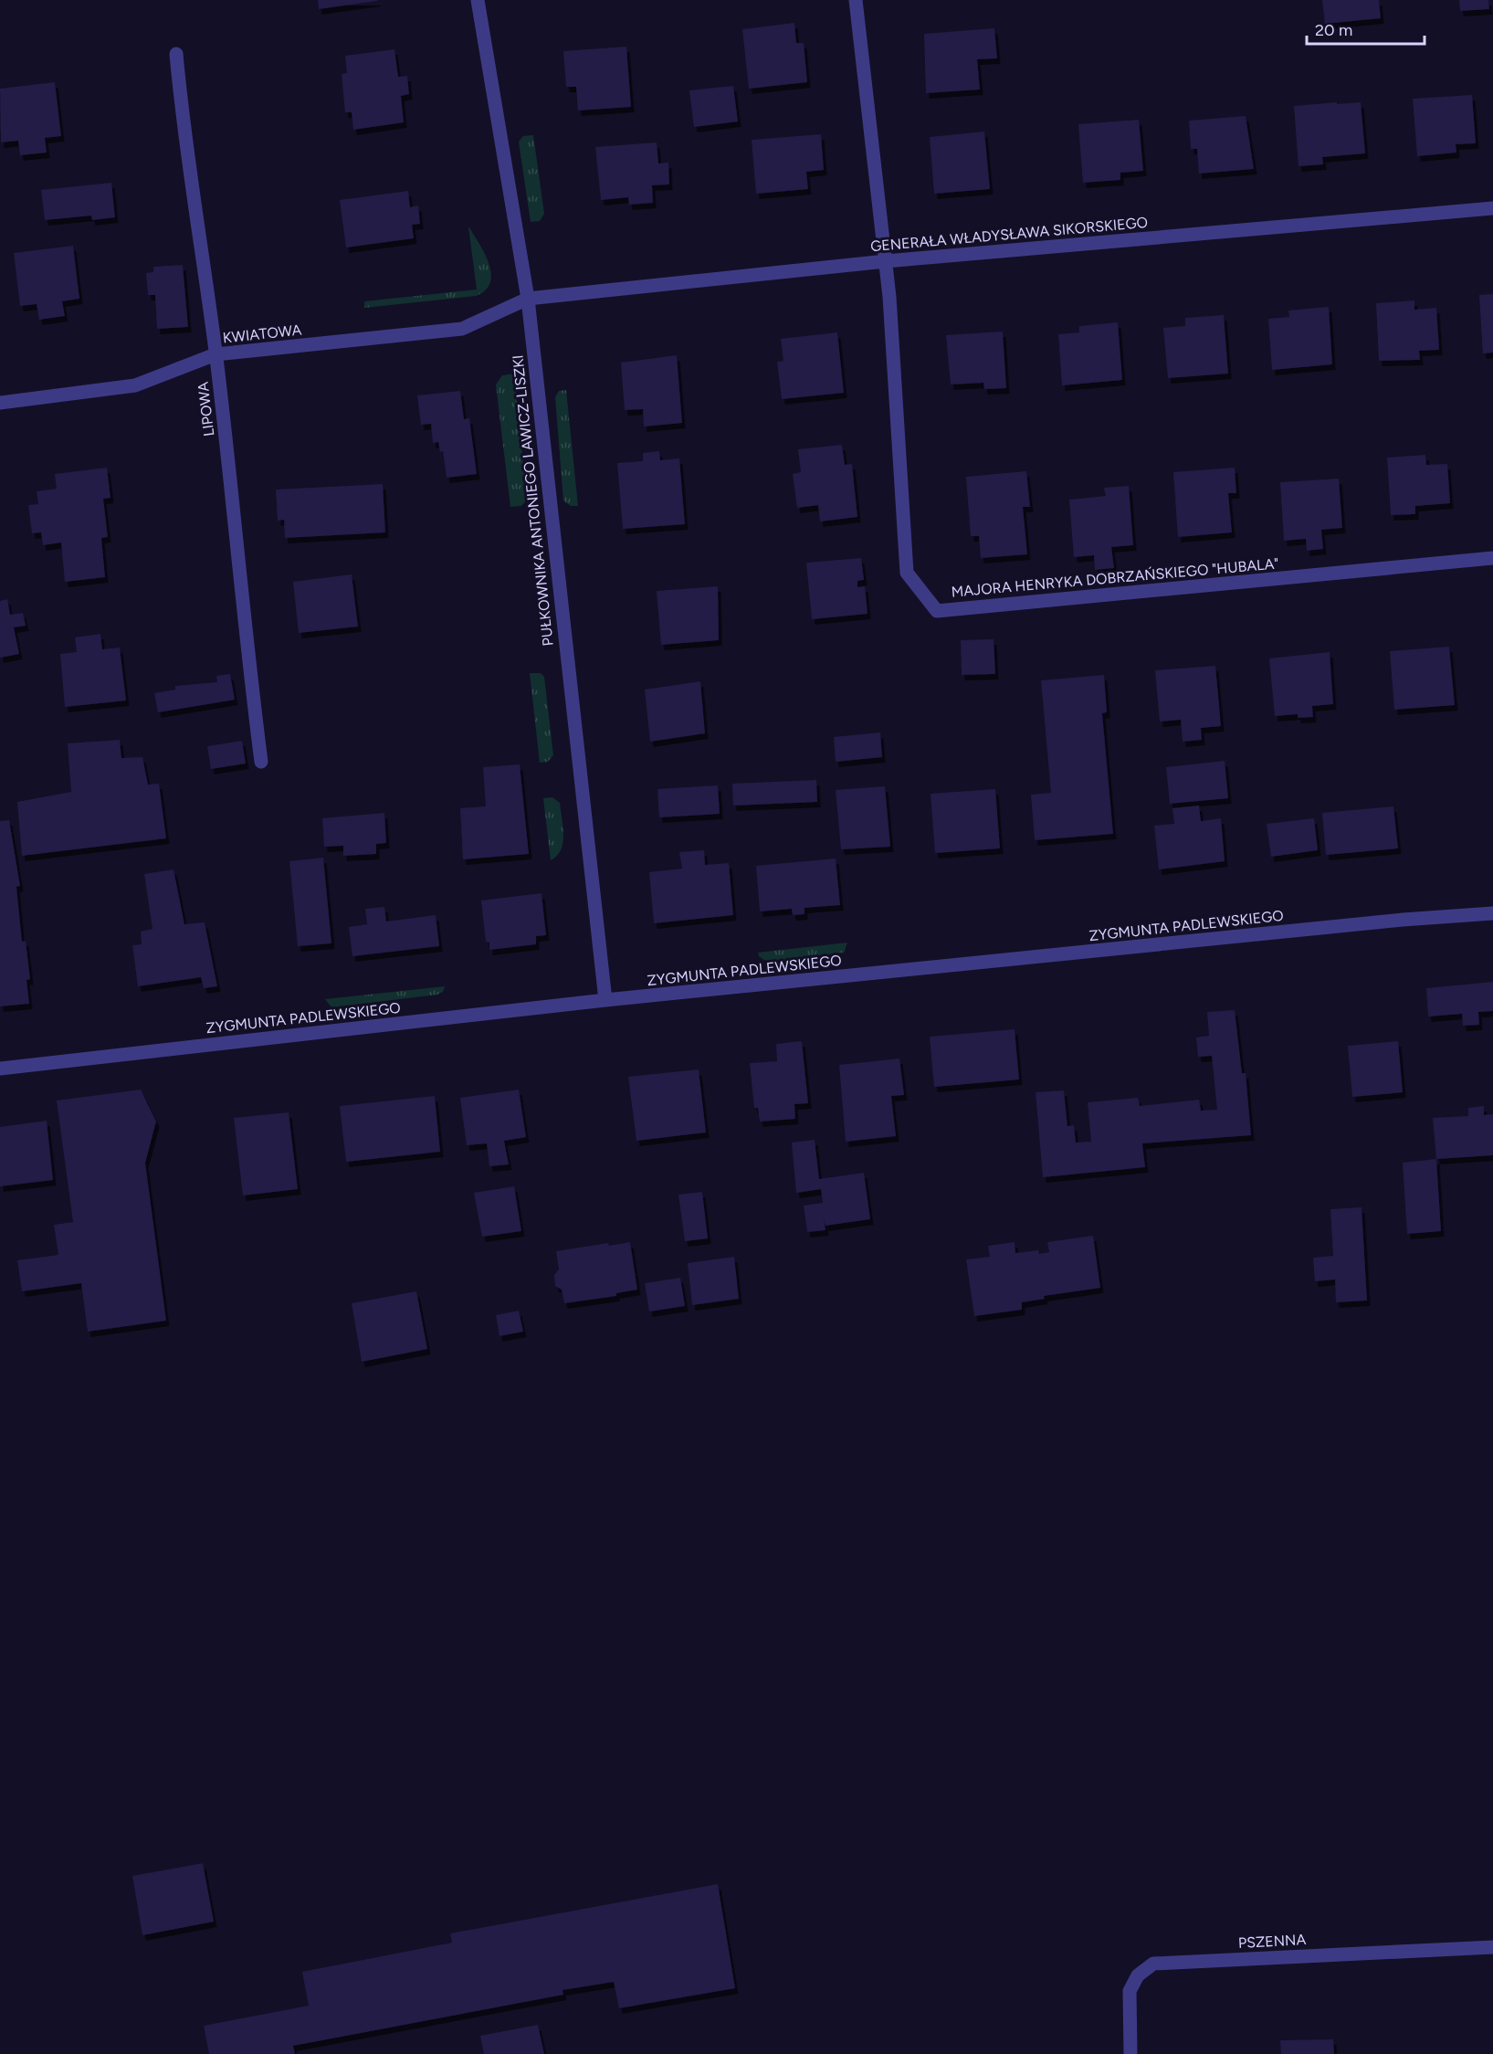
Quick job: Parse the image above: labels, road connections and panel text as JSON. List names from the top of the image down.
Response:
{
  "streets": {
    "street": [
      "GENERAŁA WŁADYSŁAWA SIKORSKIEGO",
      "KWIATOWA",
      "LIPOWA",
      "PUŁKOWNIKA ANTONIEGO LAWICZ-LISZKI",
      "MAJORA HENRYKA DOBRZAŃSKIEGO \"HUBALA\"",
      "ZYGMUNTA PADLEWSKIEGO",
      "PSZENNA"
    ]
  },
  "crossings": [
    ["GENERAŁA WŁADYSŁAWA SIKORSKIEGO", "KWIATOWA"],
    ["GENERAŁA WŁADYSŁAWA SIKORSKIEGO", "PUŁKOWNIKA ANTONIEGO LAWICZ-LISZKI"],
    ["GENERAŁA WŁADYSŁAWA SIKORSKIEGO", "MAJORA HENRYKA DOBRZAŃSKIEGO \"HUBALA\""],
    ["KWIATOWA", "LIPOWA"],
    ["KWIATOWA", "PUŁKOWNIKA ANTONIEGO LAWICZ-LISZKI"],
    ["PUŁKOWNIKA ANTONIEGO LAWICZ-LISZKI", "ZYGMUNTA PADLEWSKIEGO"]
  ],
  "scale_bar": "20 m"
}
